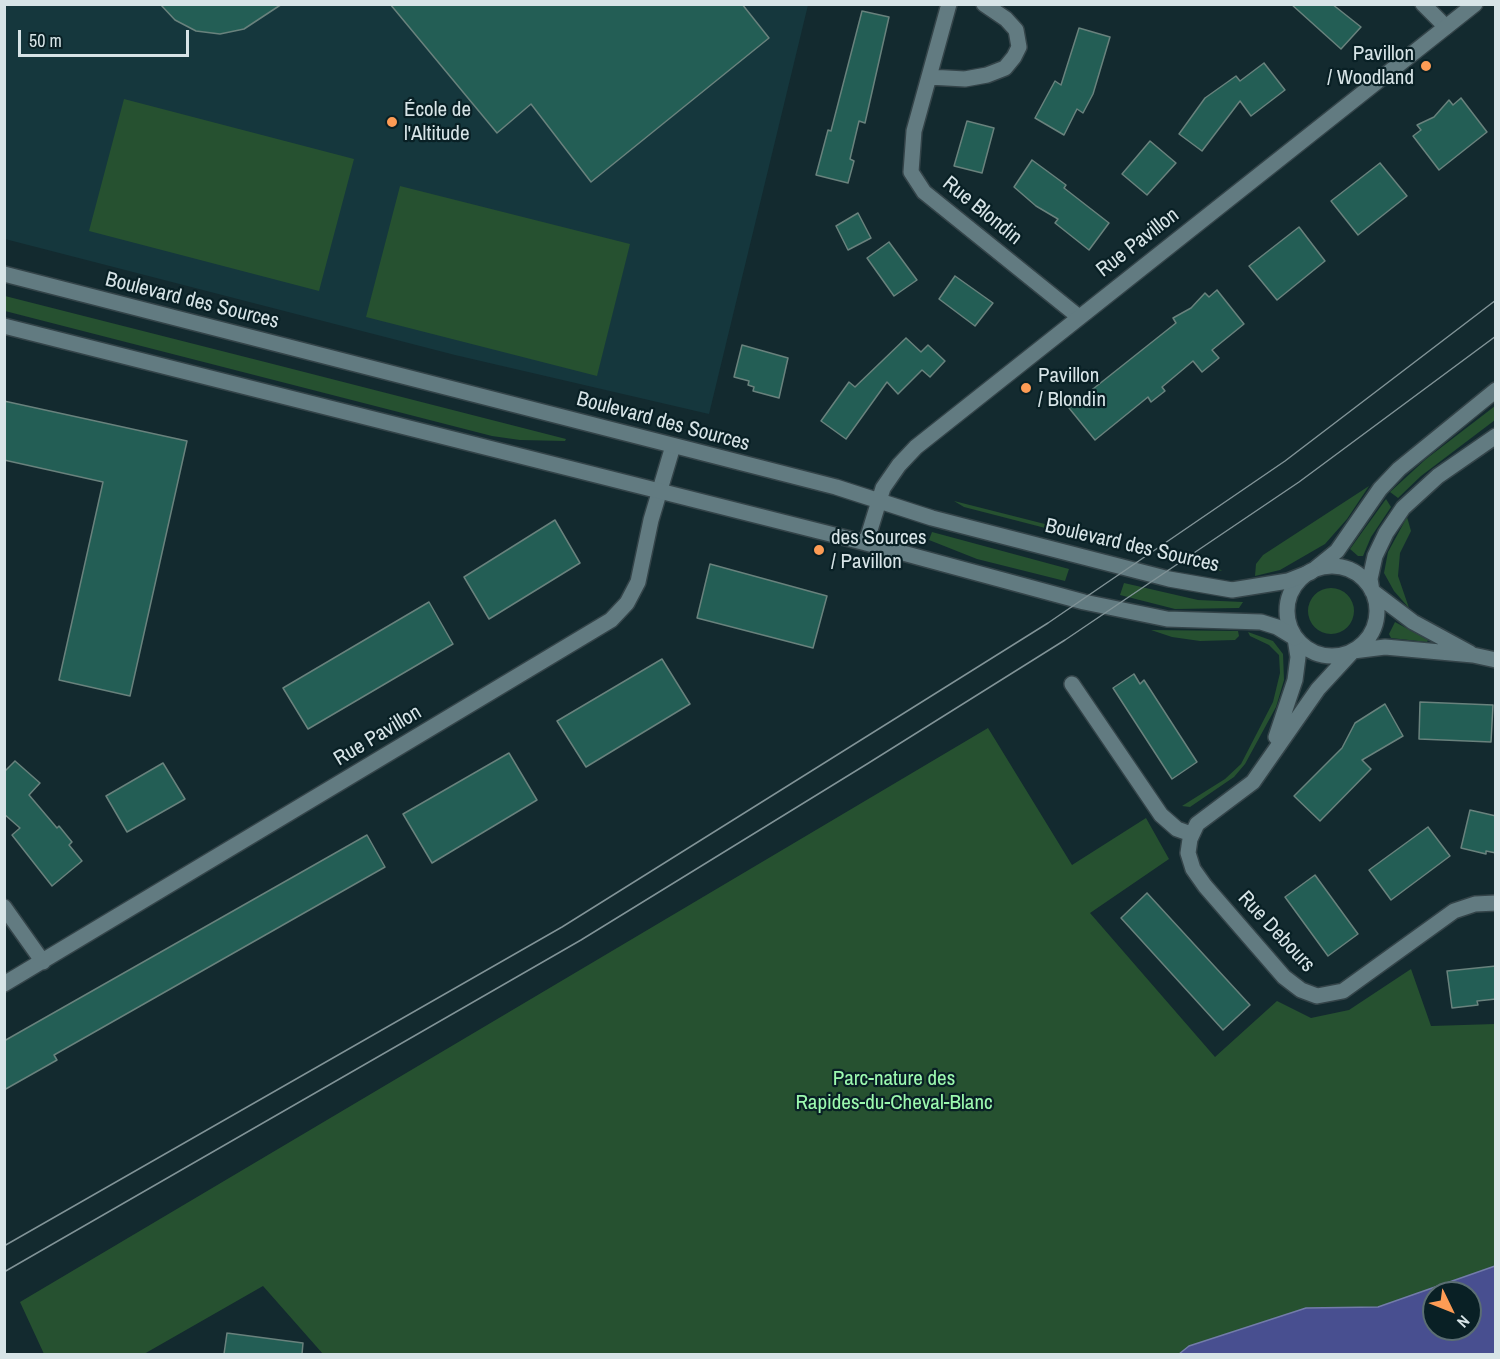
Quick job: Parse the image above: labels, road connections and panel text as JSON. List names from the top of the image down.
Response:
{
  "streets": {
    "street": [
      "Rue Blondin",
      "Rue Pavillon",
      "Boulevard des Sources",
      "Rue Debours"
    ]
  },
  "crossings": [
    ["Rue Blondin", "Rue Pavillon"],
    ["Rue Pavillon", "Boulevard des Sources"]
  ],
  "parks": ["Parc-nature des Rapides-du-Cheval-Blanc"],
  "places": [
    "Pavillon / Woodland",
    "École de l'Altitude",
    "Pavillon / Blondin",
    "des Sources / Pavillon"
  ],
  "scale_bar": "50 m",
  "north": "bottom right"
}
